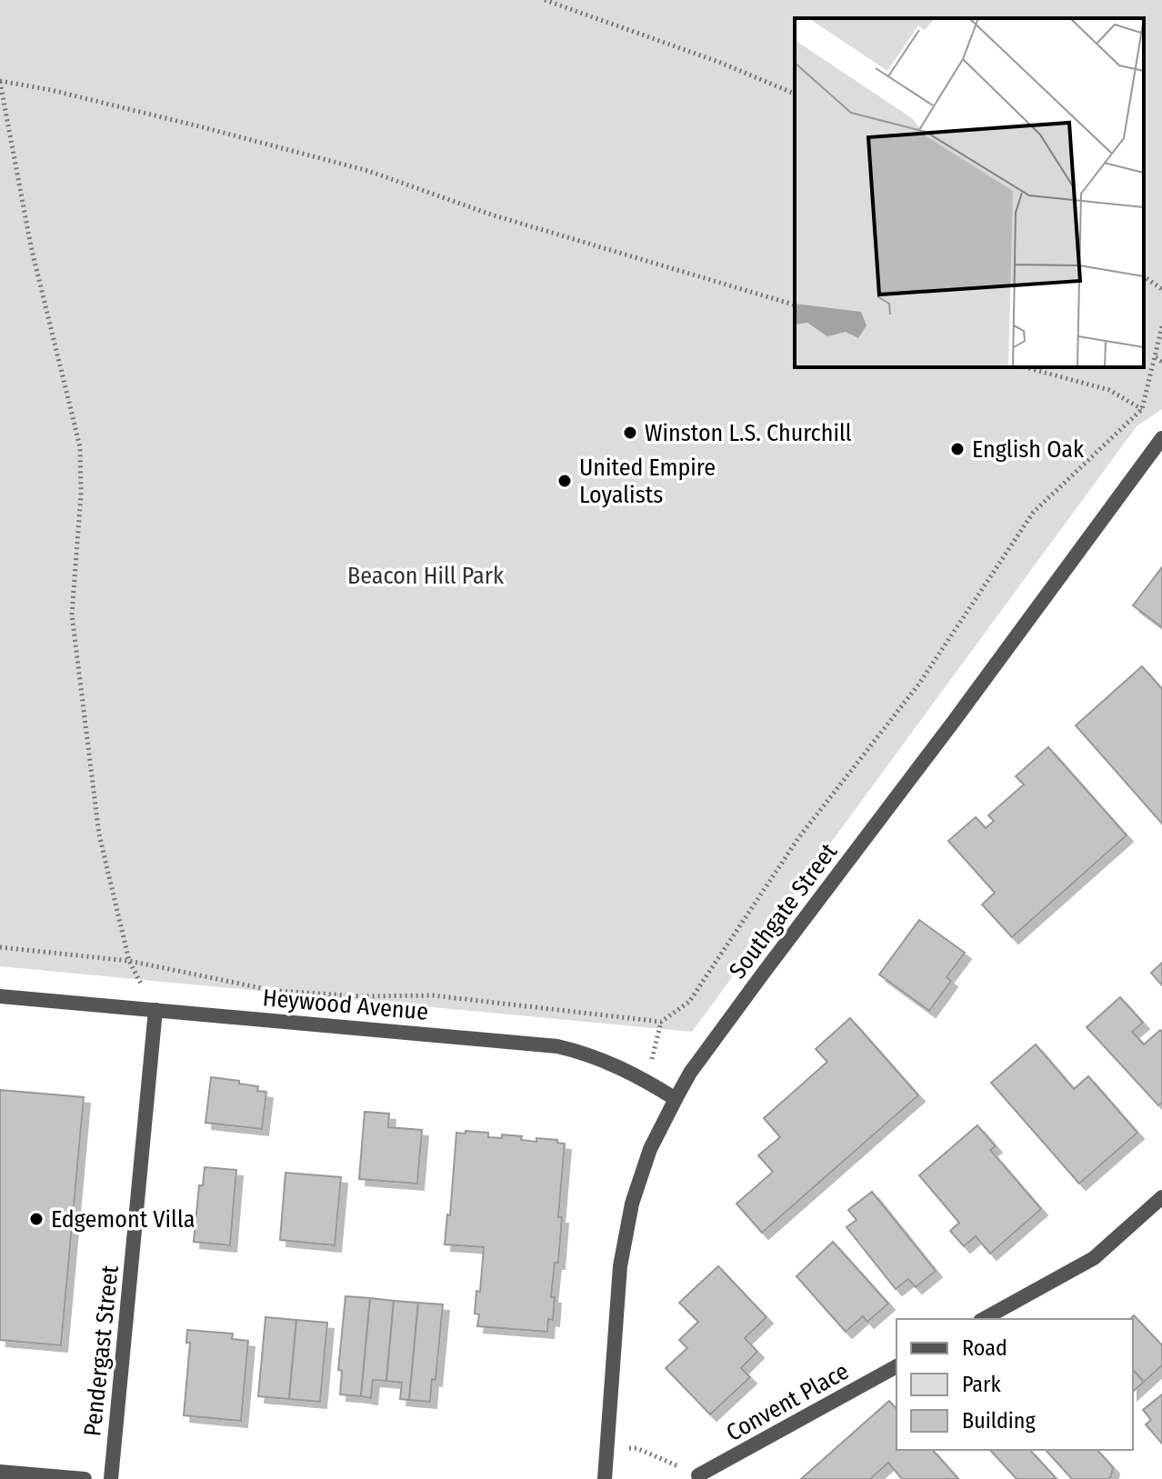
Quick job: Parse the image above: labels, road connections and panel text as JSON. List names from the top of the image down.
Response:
{
  "streets": {
    "street": [
      "Southgate Street",
      "Heywood Avenue",
      "Pendergast Street",
      "Convent Place"
    ]
  },
  "crossings": [
    ["Southgate Street", "Heywood Avenue"],
    ["Heywood Avenue", "Pendergast Street"]
  ],
  "parks": ["Beacon Hill Park"],
  "places": [
    "Winston L.S. Churchill",
    "English Oak",
    "United Empire Loyalists",
    "Edgemont Villa"
  ],
  "legend": ["Road", "Park", "Building"]
}
